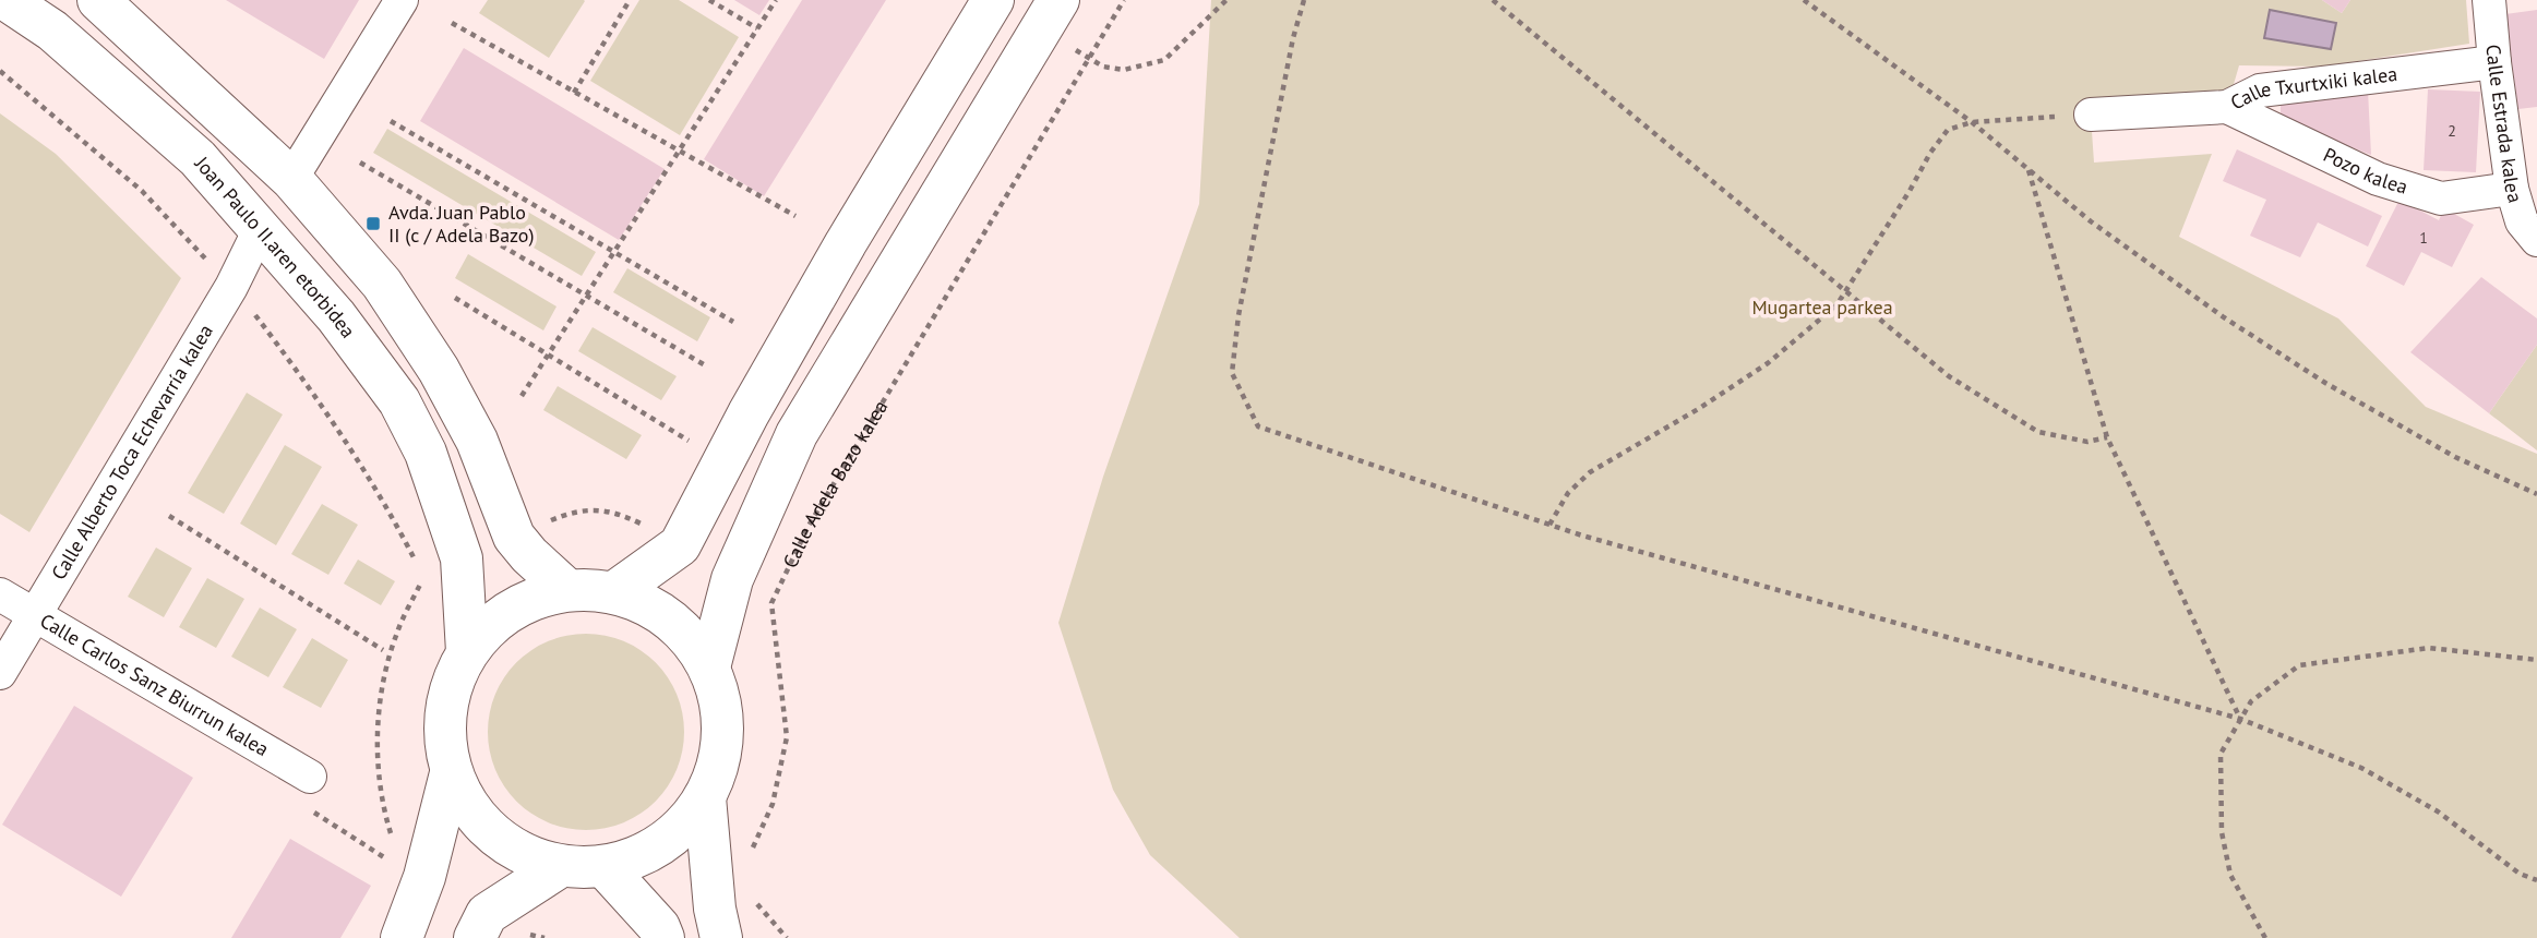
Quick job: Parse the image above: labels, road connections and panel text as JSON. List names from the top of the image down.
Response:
{
  "streets": {
    "main road": ["Joan Paulo II.aren etorbidea"],
    "street": [
      "Calle Txurtxiki kalea",
      "Calle Estrada kalea",
      "Pozo kalea",
      "Calle Alberto Toca Echevarría kalea",
      "Calle Carlos Sanz Biurrun kalea"
    ],
    "path": ["Calle Adela Bazo kalea"]
  },
  "crossings": [
    ["Calle Txurtxiki kalea", "Calle Estrada kalea"],
    ["Calle Txurtxiki kalea", "Pozo kalea"],
    ["Calle Estrada kalea", "Pozo kalea"],
    ["Joan Paulo II.aren etorbidea", "Calle Alberto Toca Echevarría kalea"],
    ["Calle Alberto Toca Echevarría kalea", "Calle Carlos Sanz Biurrun kalea"]
  ],
  "parks": ["Mugartea parkea"],
  "places": {
    "transit": ["Avda. Juan Pablo II (c / Adela Bazo)"]
  },
  "house_numbers": ["2", "1"]
}
